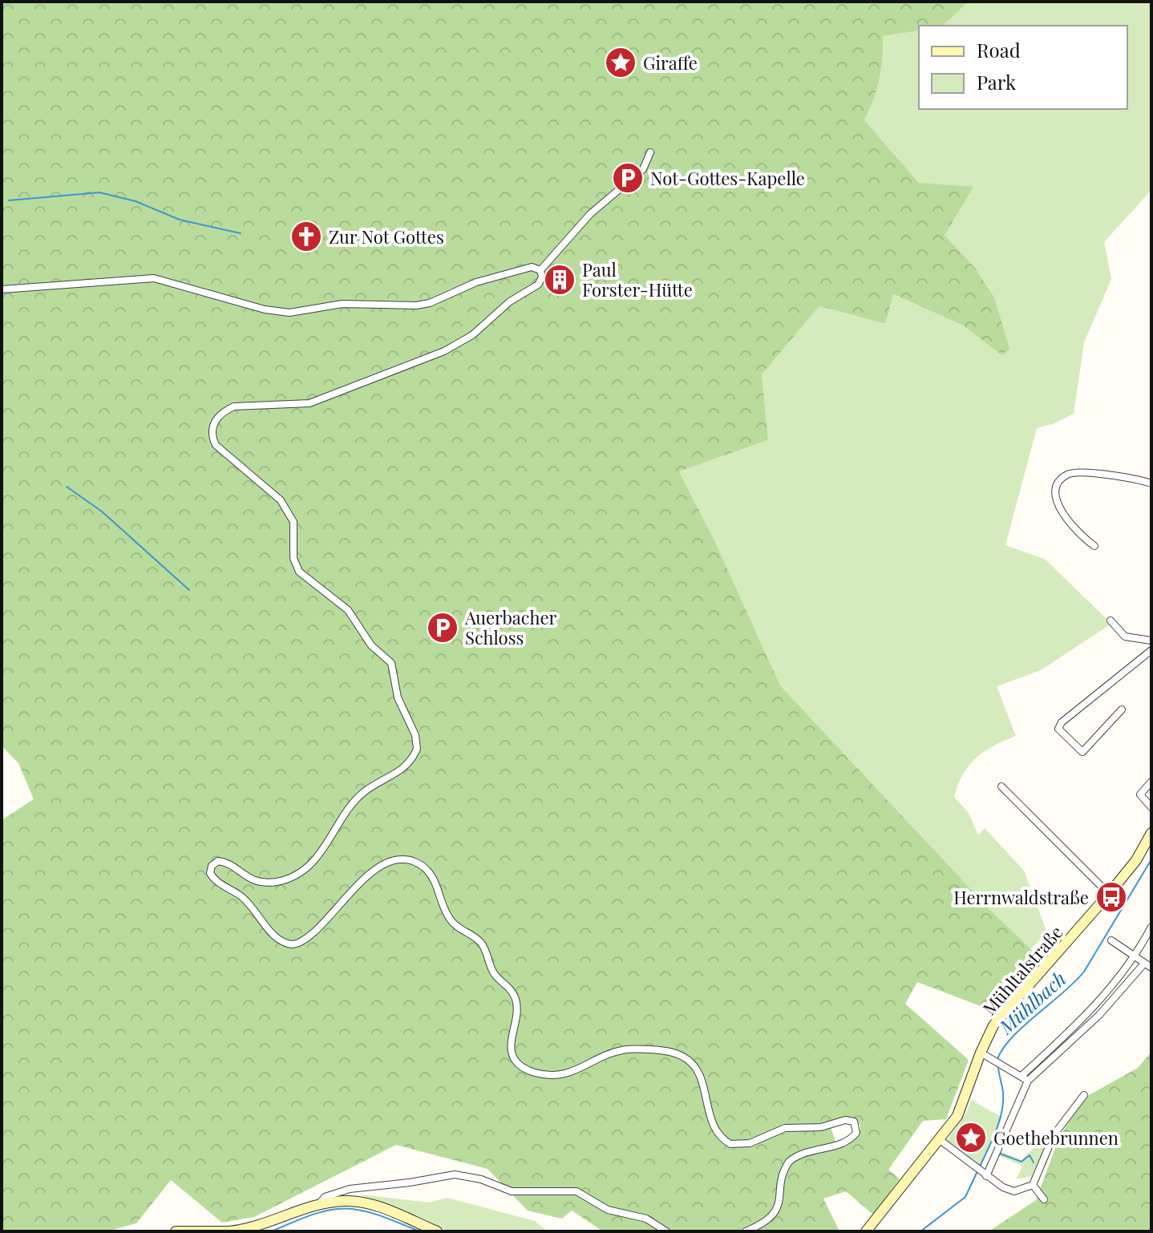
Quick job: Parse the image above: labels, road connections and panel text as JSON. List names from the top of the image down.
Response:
{
  "streets": {
    "main road": ["Mühltalstraße"]
  },
  "water": ["Mühlbach"],
  "places": {
    "place": ["Giraffe", "Goethebrunnen"],
    "parking": ["Not-Gottes-Kapelle", "Auerbacher Schloss"],
    "church": ["Zur Not Gottes"],
    "building": ["Paul Forster-Hütte"],
    "bus stop": ["Herrnwaldstraße"]
  },
  "legend": ["Road", "Park"]
}
